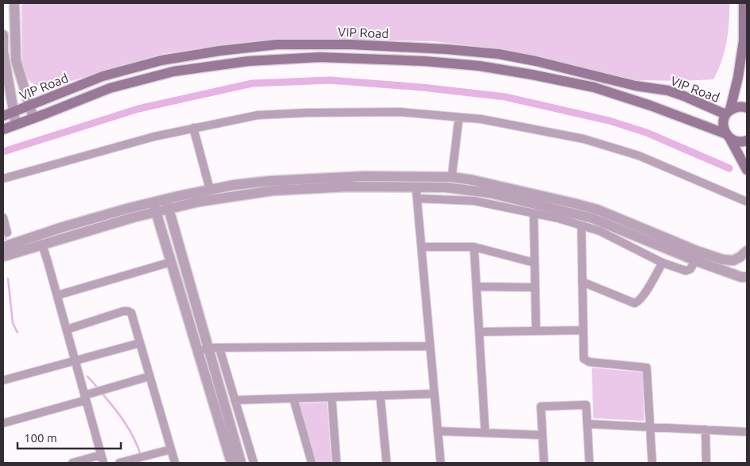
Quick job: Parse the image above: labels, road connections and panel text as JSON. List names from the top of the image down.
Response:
{
  "streets": {
    "main road": ["VIP Road"]
  },
  "scale_bar": "100 m"
}
